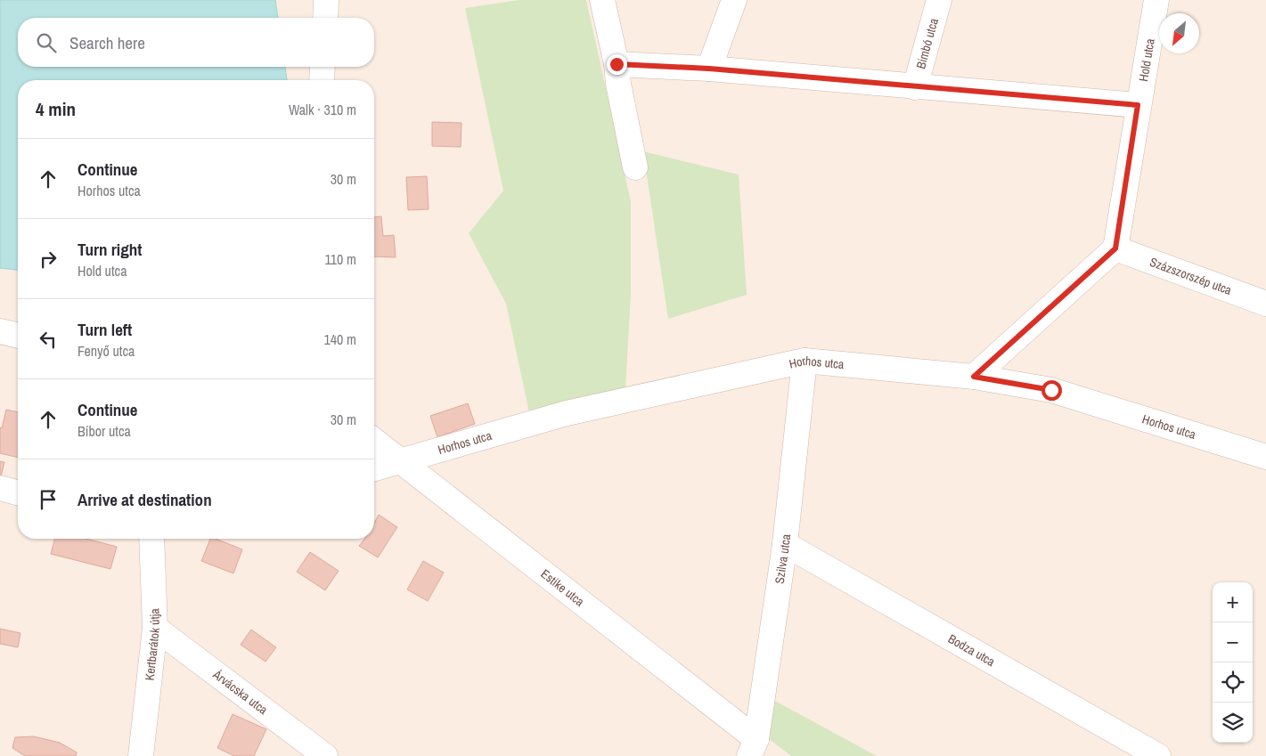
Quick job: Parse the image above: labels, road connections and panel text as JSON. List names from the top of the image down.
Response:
{
  "streets": {
    "street": [
      "Bimbó utca",
      "Hold utca",
      "Százszorszép utca",
      "Horhos utca",
      "Szilva utca",
      "Estike utca",
      "Kertbarátok útja",
      "Bodza utca",
      "Árvácska utca"
    ]
  },
  "crossings": [
    ["Hold utca", "Százszorszép utca"],
    ["Horhos utca", "Szilva utca"],
    ["Horhos utca", "Estike utca"],
    ["Szilva utca", "Estike utca"],
    ["Szilva utca", "Bodza utca"],
    ["Kertbarátok útja", "Árvácska utca"]
  ],
  "north": "bottom left",
  "page": {
    "search": "Search here",
    "heading": ["4 min", "Walk · 310 m"],
    "list": [
      ["Continue", "Horhos utca", "30 m"],
      ["Turn right", "Hold utca", "110 m"],
      ["Turn left", "Fenyő utca", "140 m"],
      ["Continue", "Bíbor utca", "30 m"],
      "Arrive at destination"
    ],
    "map_buttons": ["+", "−"]
  }
}
